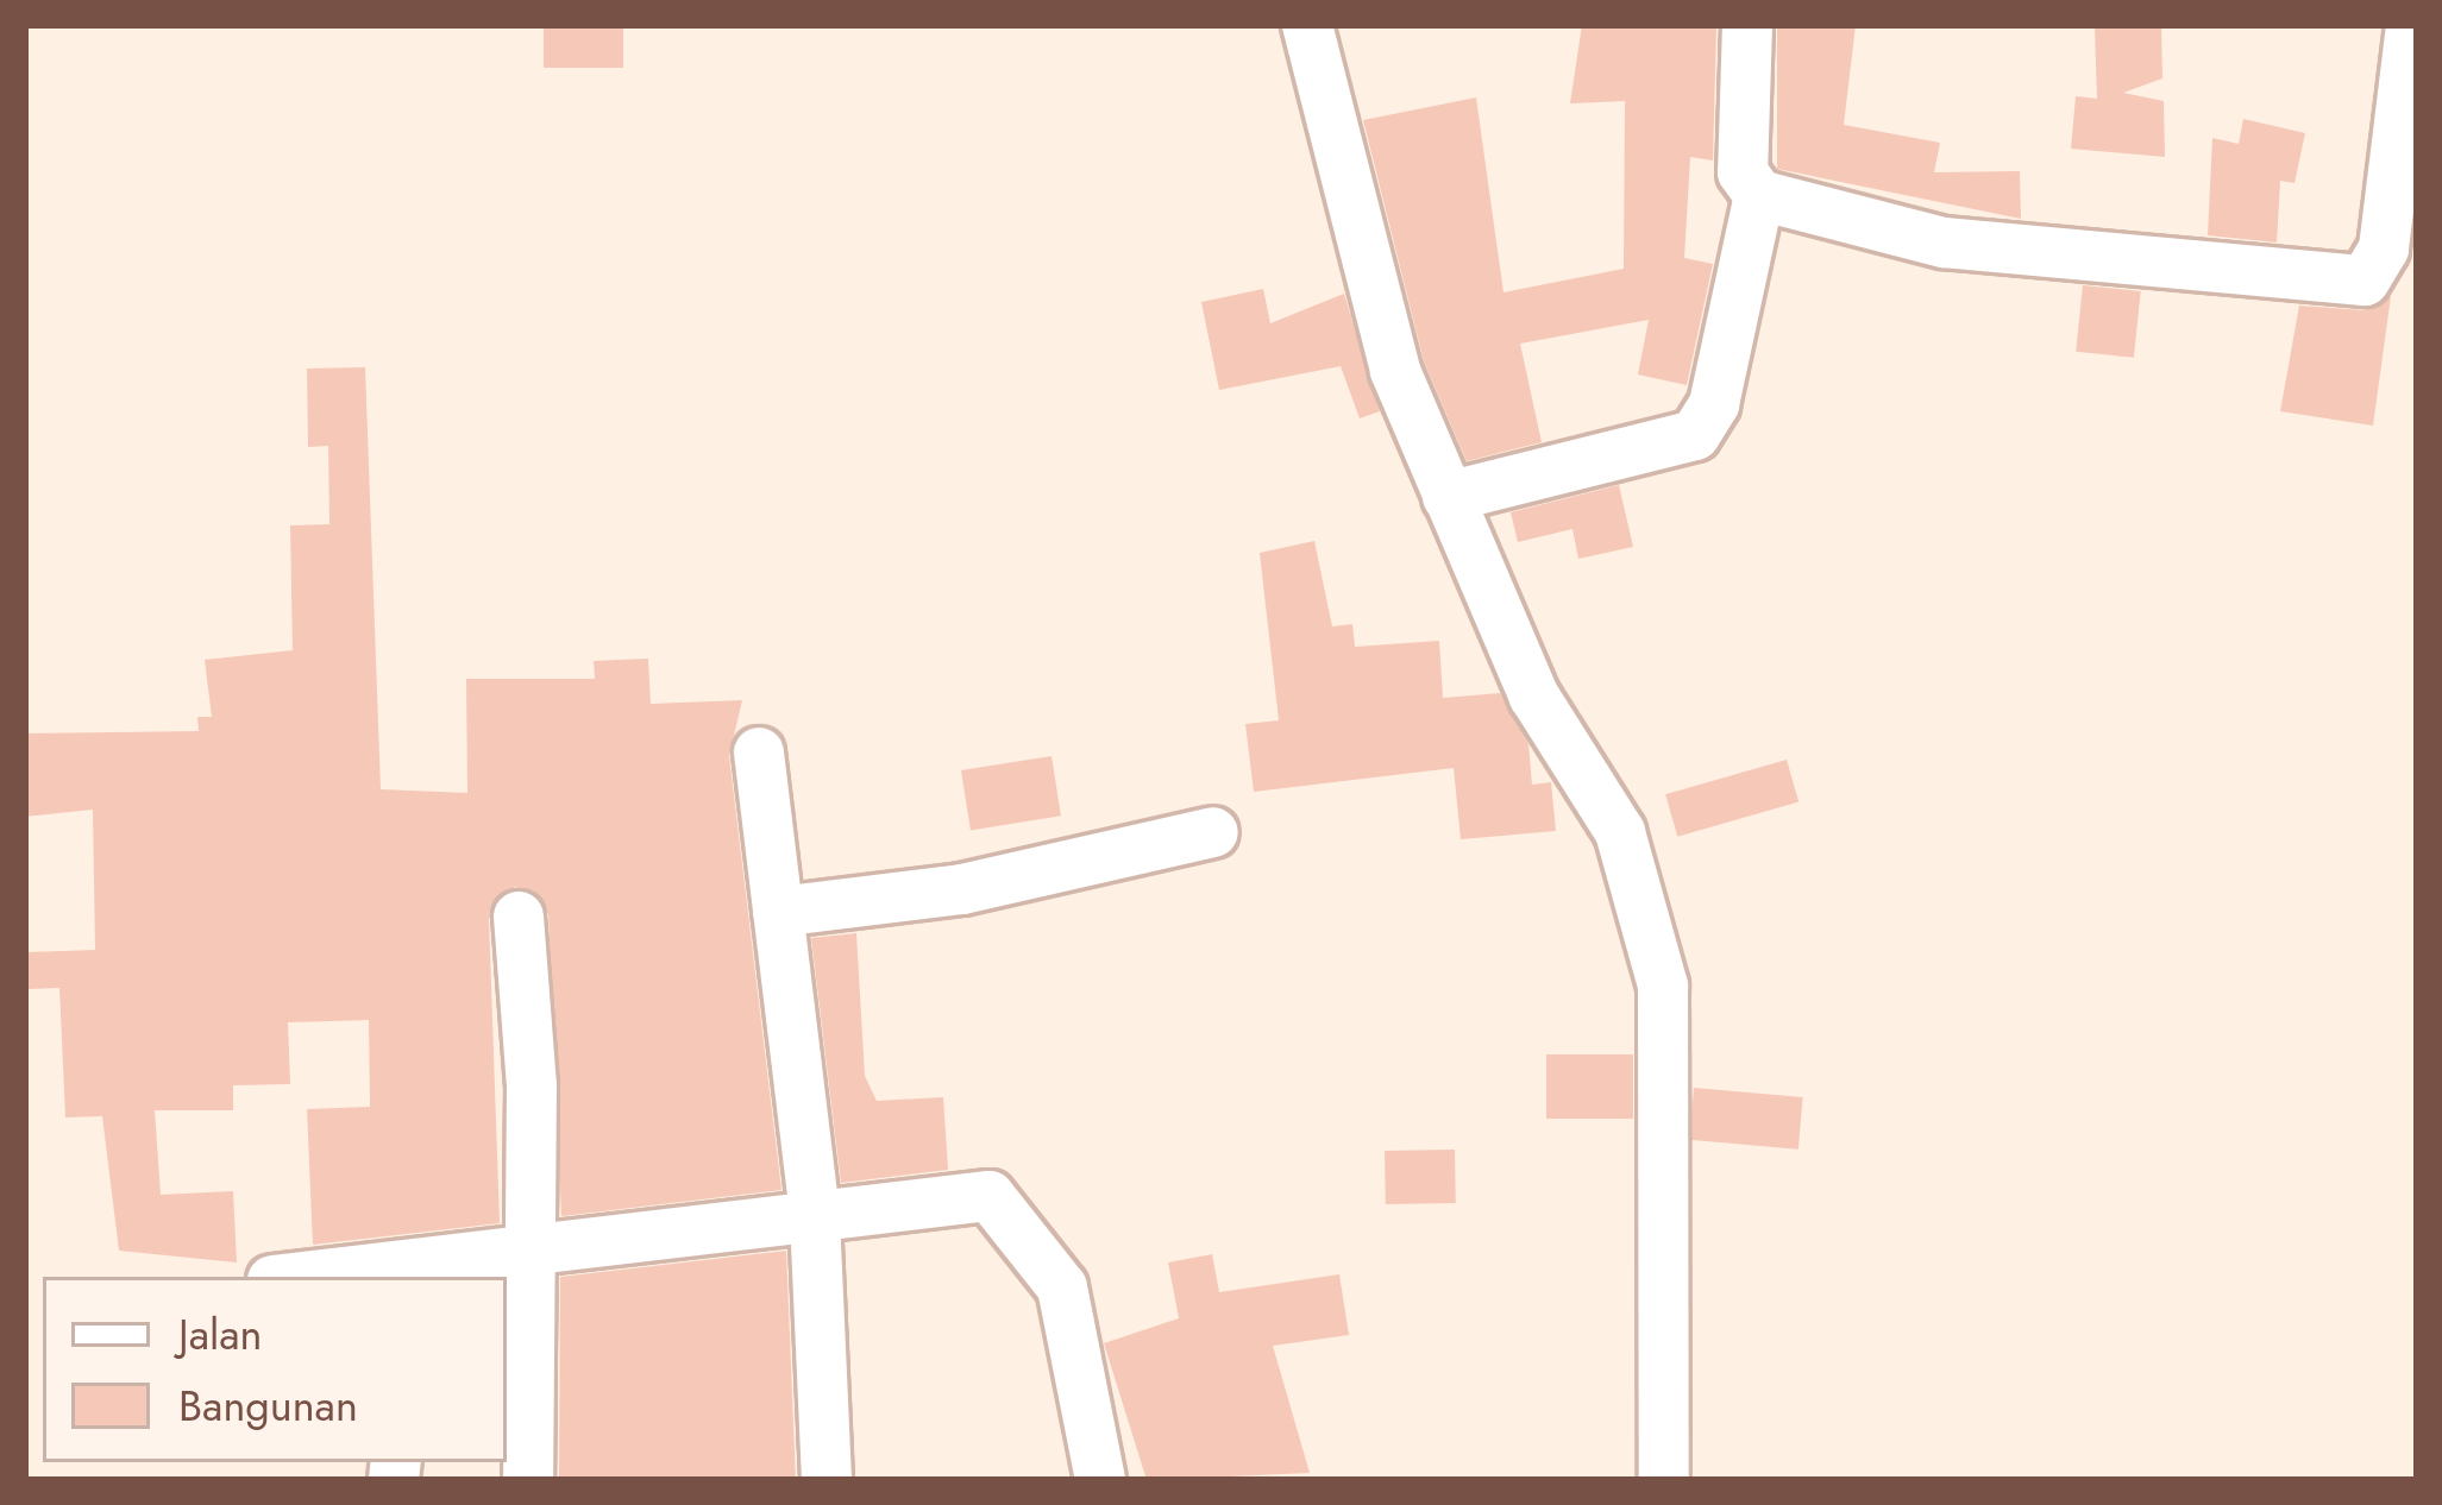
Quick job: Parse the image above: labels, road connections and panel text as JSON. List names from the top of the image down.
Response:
{
  "legend": ["Jalan", "Bangunan"]
}
